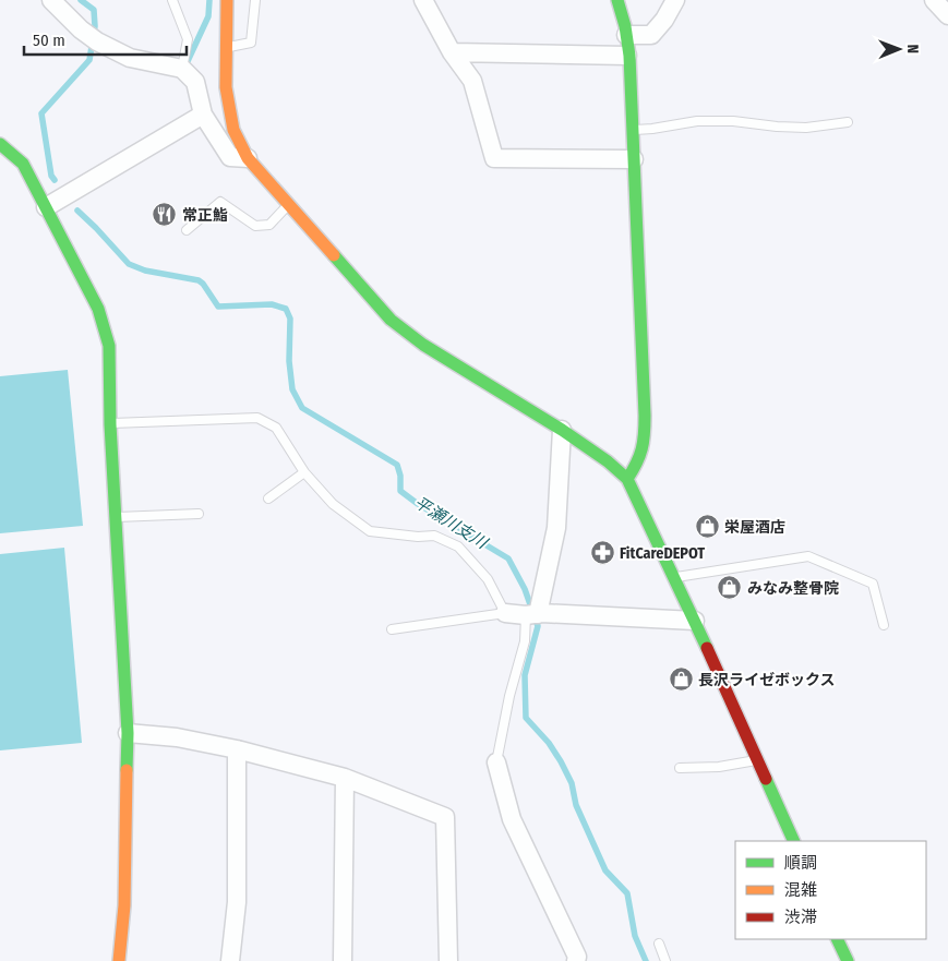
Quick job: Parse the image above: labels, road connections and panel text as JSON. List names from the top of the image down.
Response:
{
  "water": ["平瀬川支川"],
  "places": {
    "restaurant": ["常正鮨"],
    "shop": ["栄屋酒店", "みなみ整骨院", "長沢ライゼボックス"],
    "pharmacy": ["FitCareDEPOT"]
  },
  "legend": ["順調", "混雑", "渋滞"],
  "scale_bar": "50 m",
  "north": "right"
}
